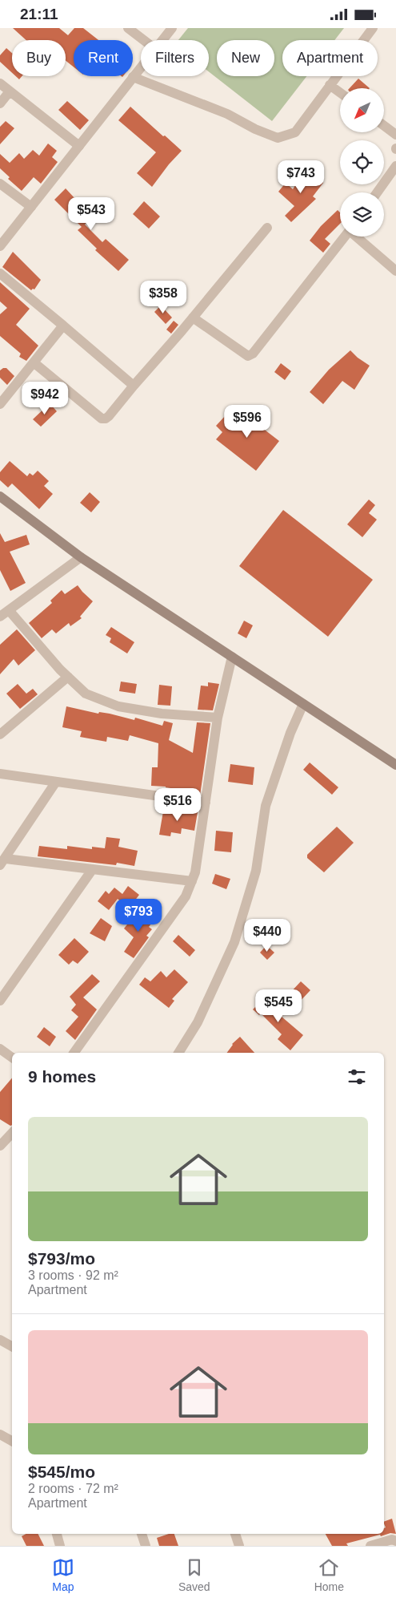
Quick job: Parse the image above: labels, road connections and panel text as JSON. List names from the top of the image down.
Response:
{
  "north": "bottom left",
  "page": {
    "status": "21:11",
    "chip": [
      "Buy",
      "Rent",
      "Filters",
      "New",
      "Apartment"
    ],
    "price": [
      "$743",
      "$543",
      "$358",
      "$942",
      "$596",
      "$516",
      "$793",
      "$440",
      "$545"
    ],
    "heading": "9 homes",
    "list": [
      {
        "name": "$793/mo",
        "note": "3 rooms · 92 m² · Apartment"
      },
      {
        "name": "$545/mo",
        "note": "2 rooms · 72 m² · Apartment"
      }
    ],
    "tabs": ["Map", "Saved", "Home"]
  }
}
